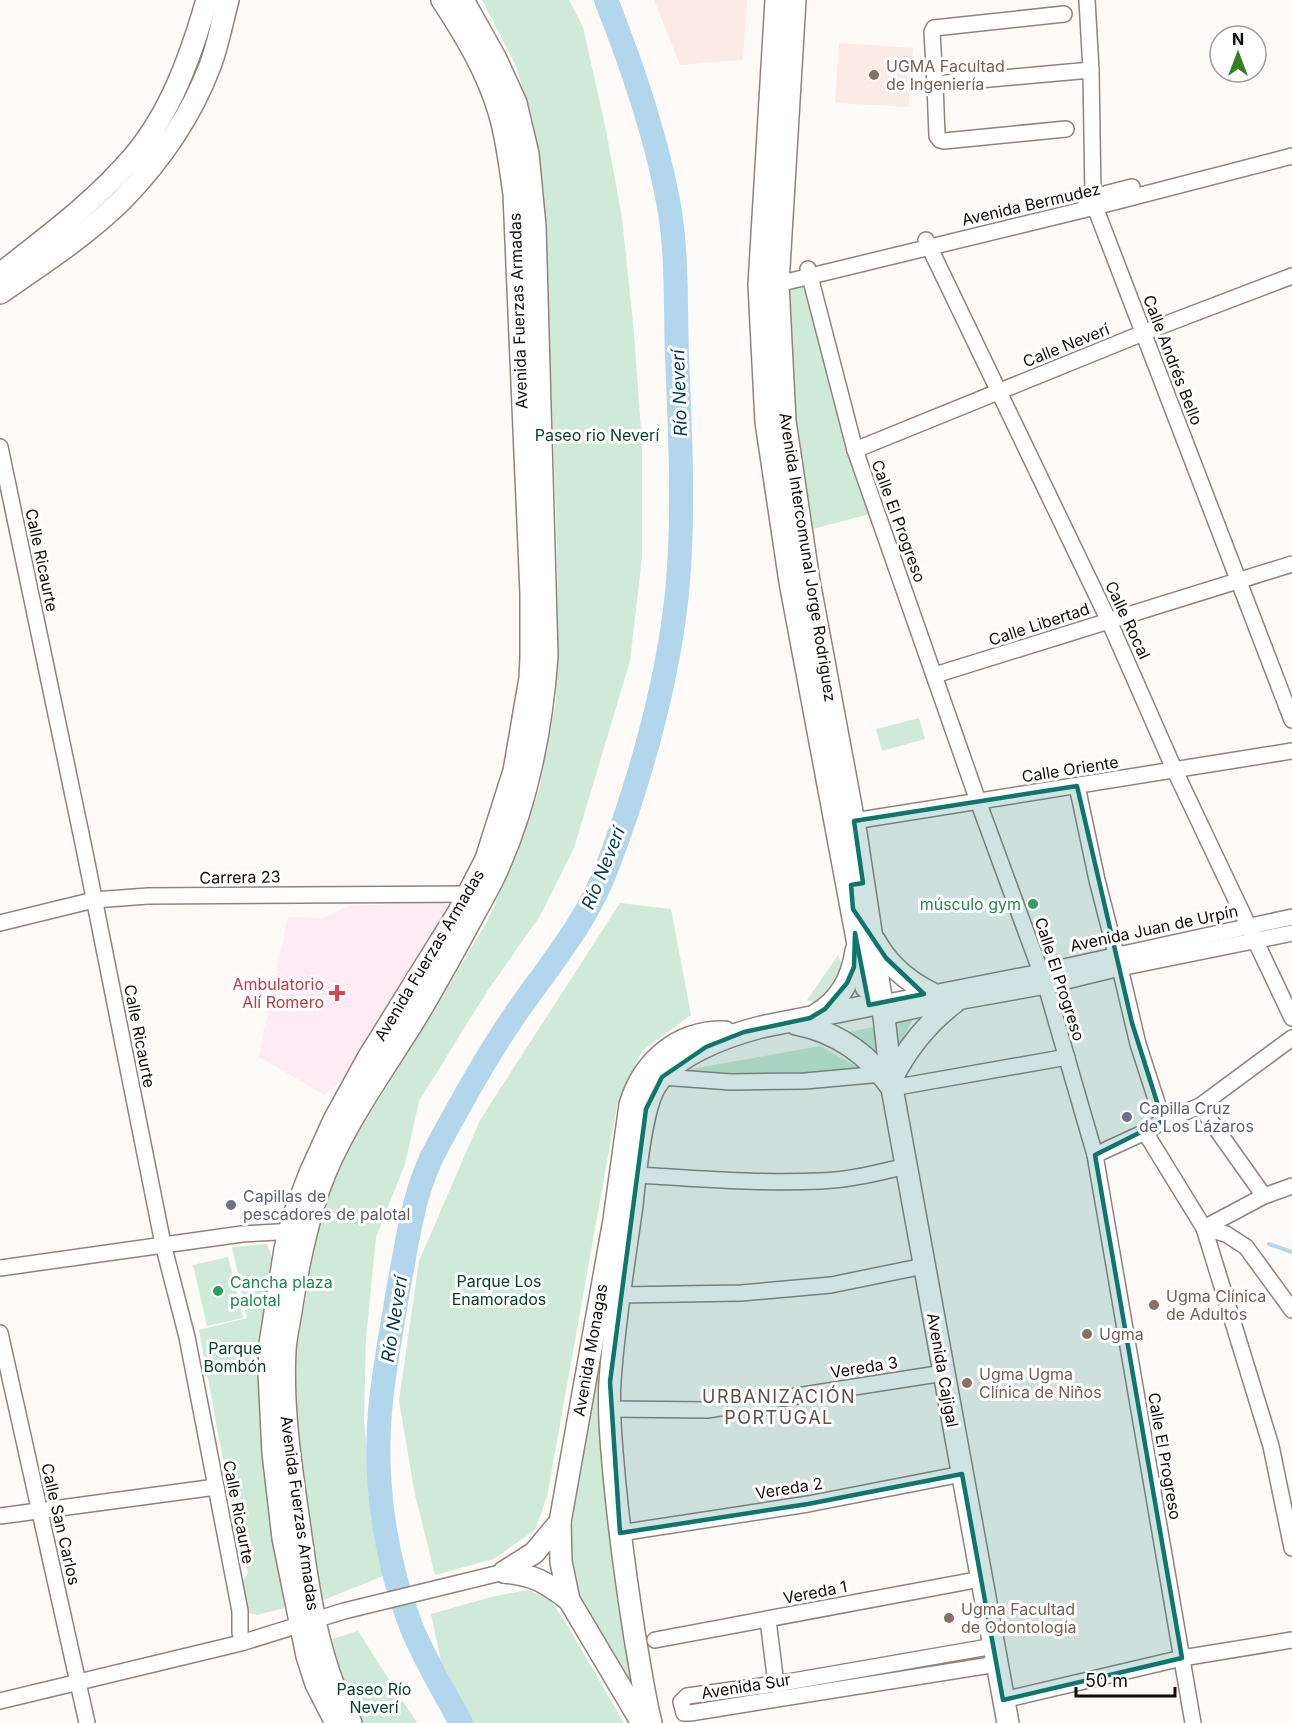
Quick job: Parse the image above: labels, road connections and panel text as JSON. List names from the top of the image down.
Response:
{
  "streets": {
    "main road": [
      "Avenida Fuerzas Armadas",
      "Avenida Intercomunal Jorge Rodriguez",
      "Avenida Monagas",
      "Avenida Cajigal"
    ],
    "street": [
      "Avenida Bermudez",
      "Calle Neverí",
      "Calle Andrés Bello",
      "Calle El Progreso",
      "Calle Ricaurte",
      "Calle Rocal",
      "Calle Libertad",
      "Calle Oriente",
      "Carrera 23",
      "Avenida Juan de Urpín",
      "Vereda 3",
      "Vereda 2",
      "Calle San Carlos",
      "Vereda 1",
      "Avenida Sur"
    ]
  },
  "crossings": [
    ["Avenida Bermudez", "Calle Andrés Bello"],
    ["Avenida Bermudez", "Calle El Progreso"],
    ["Avenida Bermudez", "Avenida Intercomunal Jorge Rodriguez"],
    ["Avenida Bermudez", "Calle Rocal"],
    ["Avenida Fuerzas Armadas", "Carrera 23"],
    ["Calle Neverí", "Calle Andrés Bello"],
    ["Calle Neverí", "Calle El Progreso"],
    ["Calle Neverí", "Calle Rocal"],
    ["Calle Andrés Bello", "Calle Libertad"],
    ["Calle El Progreso", "Calle Libertad"],
    ["Calle El Progreso", "Calle Oriente"],
    ["Calle El Progreso", "Avenida Juan de Urpín"],
    ["Avenida Intercomunal Jorge Rodriguez", "Calle Oriente"],
    ["Avenida Intercomunal Jorge Rodriguez", "Avenida Juan de Urpín"],
    ["Avenida Intercomunal Jorge Rodriguez", "Avenida Monagas"],
    ["Avenida Intercomunal Jorge Rodriguez", "Avenida Cajigal"],
    ["Calle Ricaurte", "Carrera 23"],
    ["Calle Rocal", "Calle Libertad"],
    ["Calle Rocal", "Calle Oriente"],
    ["Calle Rocal", "Avenida Juan de Urpín"],
    ["Avenida Juan de Urpín", "Avenida Monagas"],
    ["Avenida Juan de Urpín", "Avenida Cajigal"],
    ["Avenida Monagas", "Vereda 3"],
    ["Avenida Monagas", "Avenida Cajigal"],
    ["Avenida Monagas", "Vereda 2"],
    ["Vereda 3", "Avenida Cajigal"],
    ["Avenida Cajigal", "Vereda 2"],
    ["Avenida Cajigal", "Vereda 1"],
    ["Avenida Cajigal", "Avenida Sur"]
  ],
  "districts": ["URBANIZACIÓN PORTUGAL"],
  "water": ["Río Neverí"],
  "parks": [
    "Paseo rio Neverí",
    "Parque Los Enamorados",
    "Parque Bombón",
    "Paseo Río Neverí"
  ],
  "places": {
    "other": [
      "UGMA Facultad de Ingeniería",
      "músculo gym",
      "Capilla Cruz de Los Lázaros",
      "Capillas de pescadores de palotal",
      "Cancha plaza palotal",
      "Ugma Clínica de Adultos",
      "Ugma",
      "Ugma Ugma Clínica de Niños",
      "Ugma Facultad de Odontología"
    ],
    "health": ["Ambulatorio Alí Romero"]
  },
  "scale_bar": "50 m",
  "north": "top"
}
